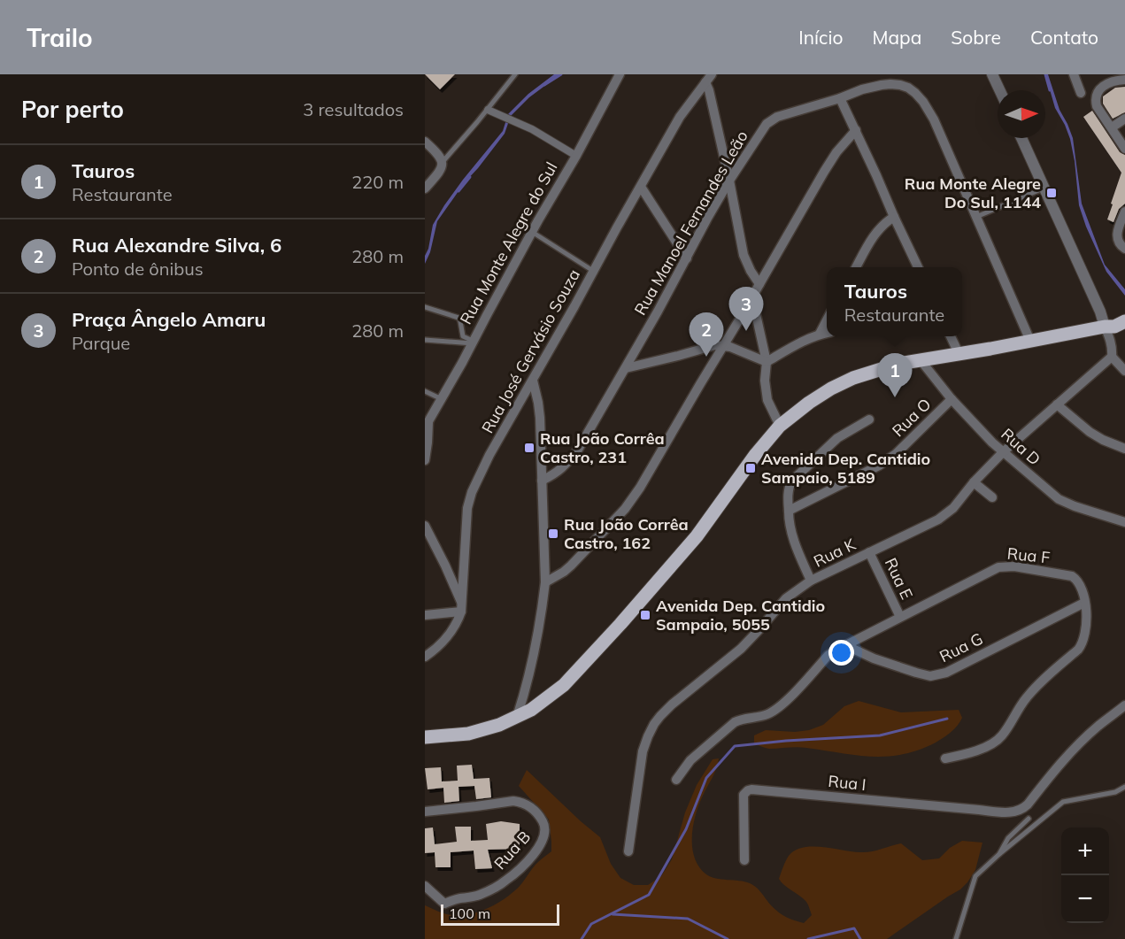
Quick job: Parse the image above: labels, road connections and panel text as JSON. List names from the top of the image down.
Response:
{
  "streets": {
    "street": [
      "Rua Manoel Fernandes Leão",
      "Rua Monte Alegre do Sul",
      "Rua José Gervásio Souza",
      "Rua O",
      "Rua D",
      "Rua K",
      "Rua F",
      "Rua E",
      "Rua G",
      "Rua I",
      "Rua B"
    ]
  },
  "crossings": [
    ["Rua O", "Rua D"],
    ["Rua D", "Rua K"],
    ["Rua K", "Rua E"],
    ["Rua F", "Rua E"],
    ["Rua F", "Rua G"]
  ],
  "places": {
    "transit": [
      "Rua Monte Alegre Do Sul, 1144",
      "Rua João Corrêa Castro, 231",
      "Avenida Dep. Cantidio Sampaio, 5189",
      "Rua João Corrêa Castro, 162",
      "Avenida Dep. Cantidio Sampaio, 5055"
    ]
  },
  "scale_bar": "100 m",
  "north": "right",
  "page": {
    "header": "Trailo",
    "nav": [
      "Início",
      "Mapa",
      "Sobre",
      "Contato"
    ],
    "heading": ["Por perto", "3 resultados"],
    "list": [
      {
        "mark": "1",
        "name": "Tauros",
        "note": "Restaurante",
        "value": "220 m"
      },
      {
        "mark": "2",
        "name": "Rua Alexandre Silva, 6",
        "note": "Ponto de ônibus",
        "value": "280 m"
      },
      {
        "mark": "3",
        "name": "Praça Ângelo Amaru",
        "note": "Parque",
        "value": "280 m"
      }
    ],
    "popup": ["Tauros", "Restaurante"],
    "pins": ["3", "2", "1"],
    "map_buttons": ["+", "−"],
    "scale": "100 m"
  }
}
